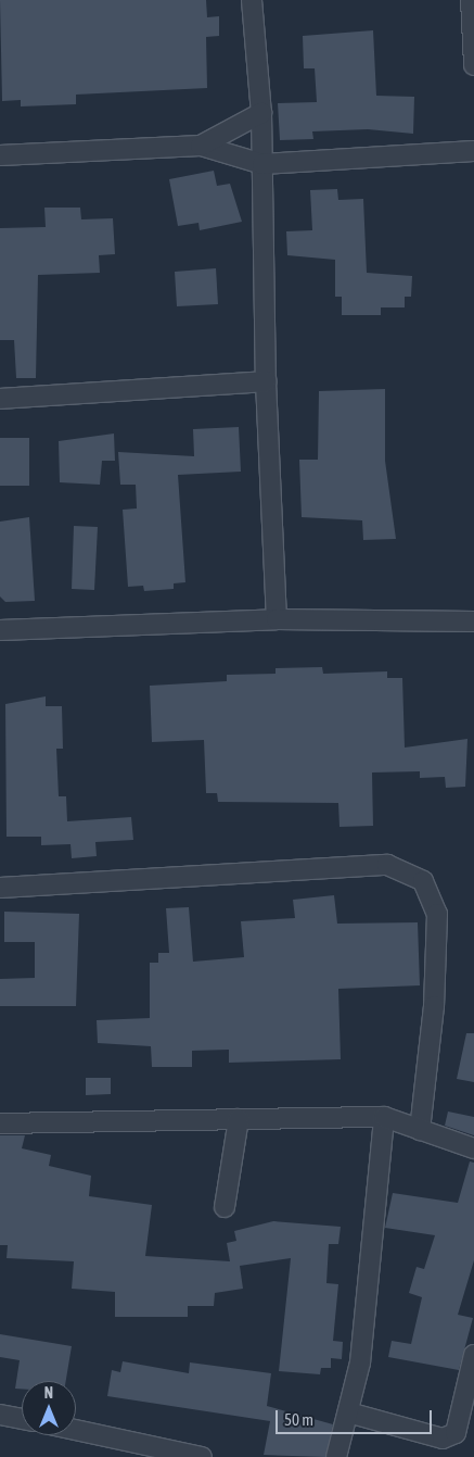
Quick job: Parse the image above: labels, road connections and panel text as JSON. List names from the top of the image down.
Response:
{
  "scale_bar": "50 m",
  "north": "top"
}
